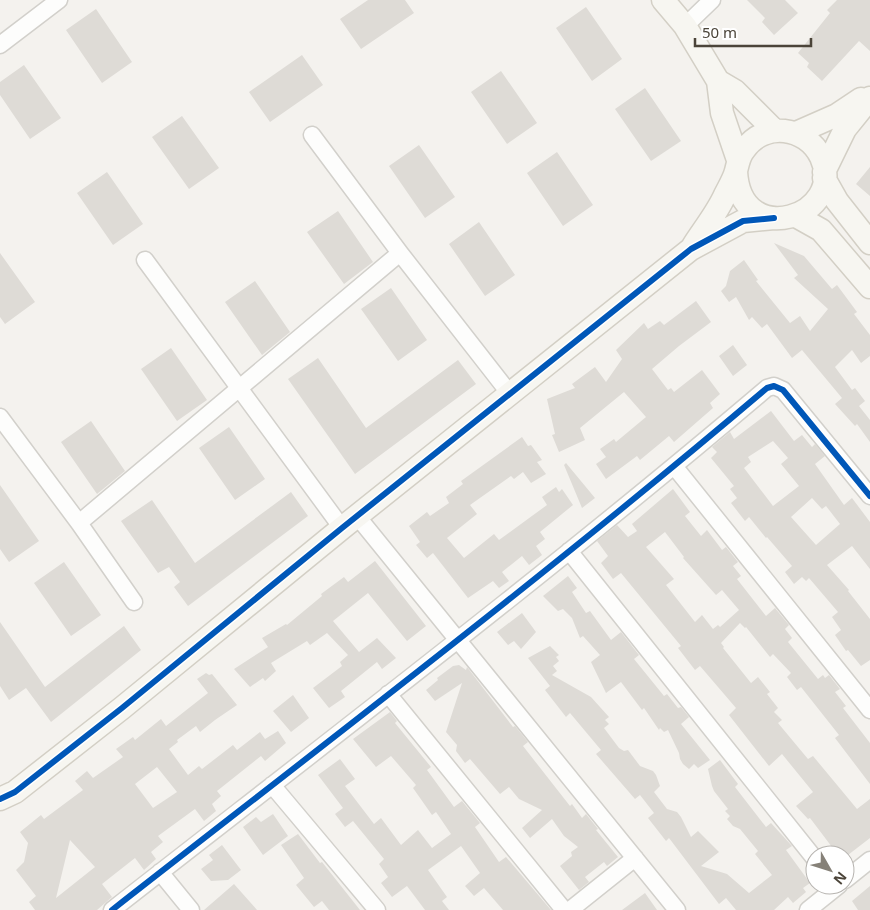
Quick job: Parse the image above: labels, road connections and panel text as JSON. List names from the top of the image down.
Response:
{
  "scale_bar": "50 m",
  "north": "bottom right"
}
